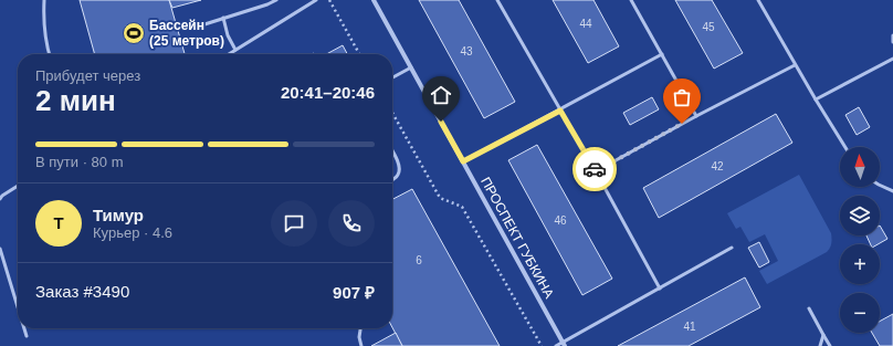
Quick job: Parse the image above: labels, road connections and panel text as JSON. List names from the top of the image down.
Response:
{
  "streets": {
    "street": ["ПРОСПЕКТ ГУБКИНА"]
  },
  "places": {
    "sports": ["Бассейн (25 метров)"]
  },
  "house_numbers": [
    "44",
    "45",
    "43",
    "42",
    "46",
    "6",
    "41"
  ],
  "north": "top",
  "page": {
    "heading": ["2 мин", "Прибудет через", "20:41–20:46"],
    "panel": [
      "Тимур",
      "Курьер · 4.6",
      "Заказ #3490",
      "907 ₽"
    ],
    "bar": "В пути · 80 m",
    "map_buttons": ["+", "−"],
    "round": "Т"
  }
}
